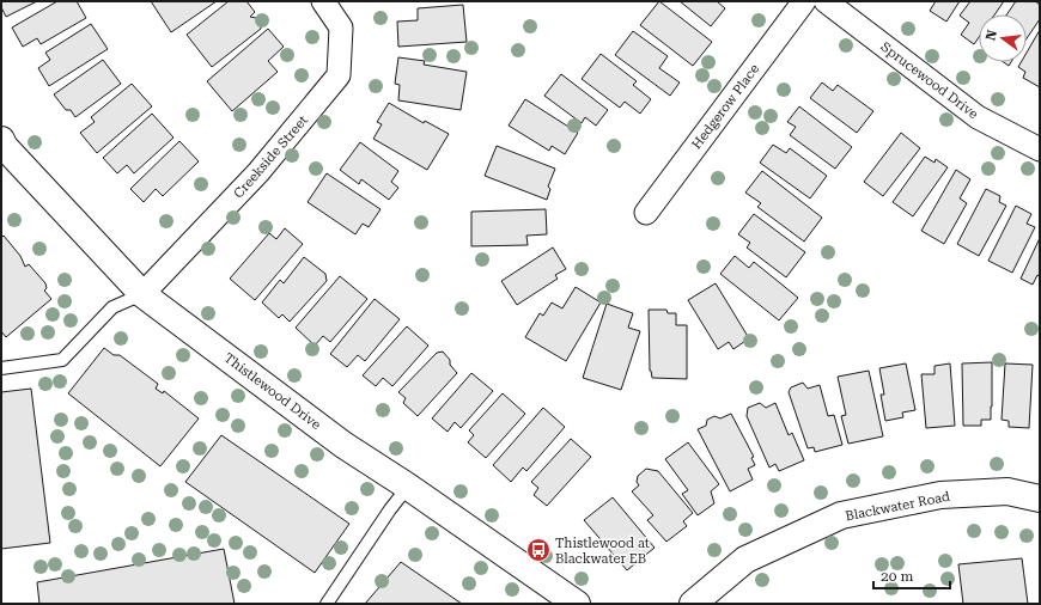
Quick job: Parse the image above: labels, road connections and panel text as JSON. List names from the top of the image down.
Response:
{
  "streets": {
    "street": [
      "Sprucewood Drive",
      "Hedgerow Place",
      "Creekside Street",
      "Thistlewood Drive",
      "Blackwater Road"
    ]
  },
  "crossings": [
    ["Creekside Street", "Thistlewood Drive"]
  ],
  "places": {
    "bus stop": ["Thistlewood at Blackwater EB"]
  },
  "scale_bar": "20 m",
  "north": "left"
}
